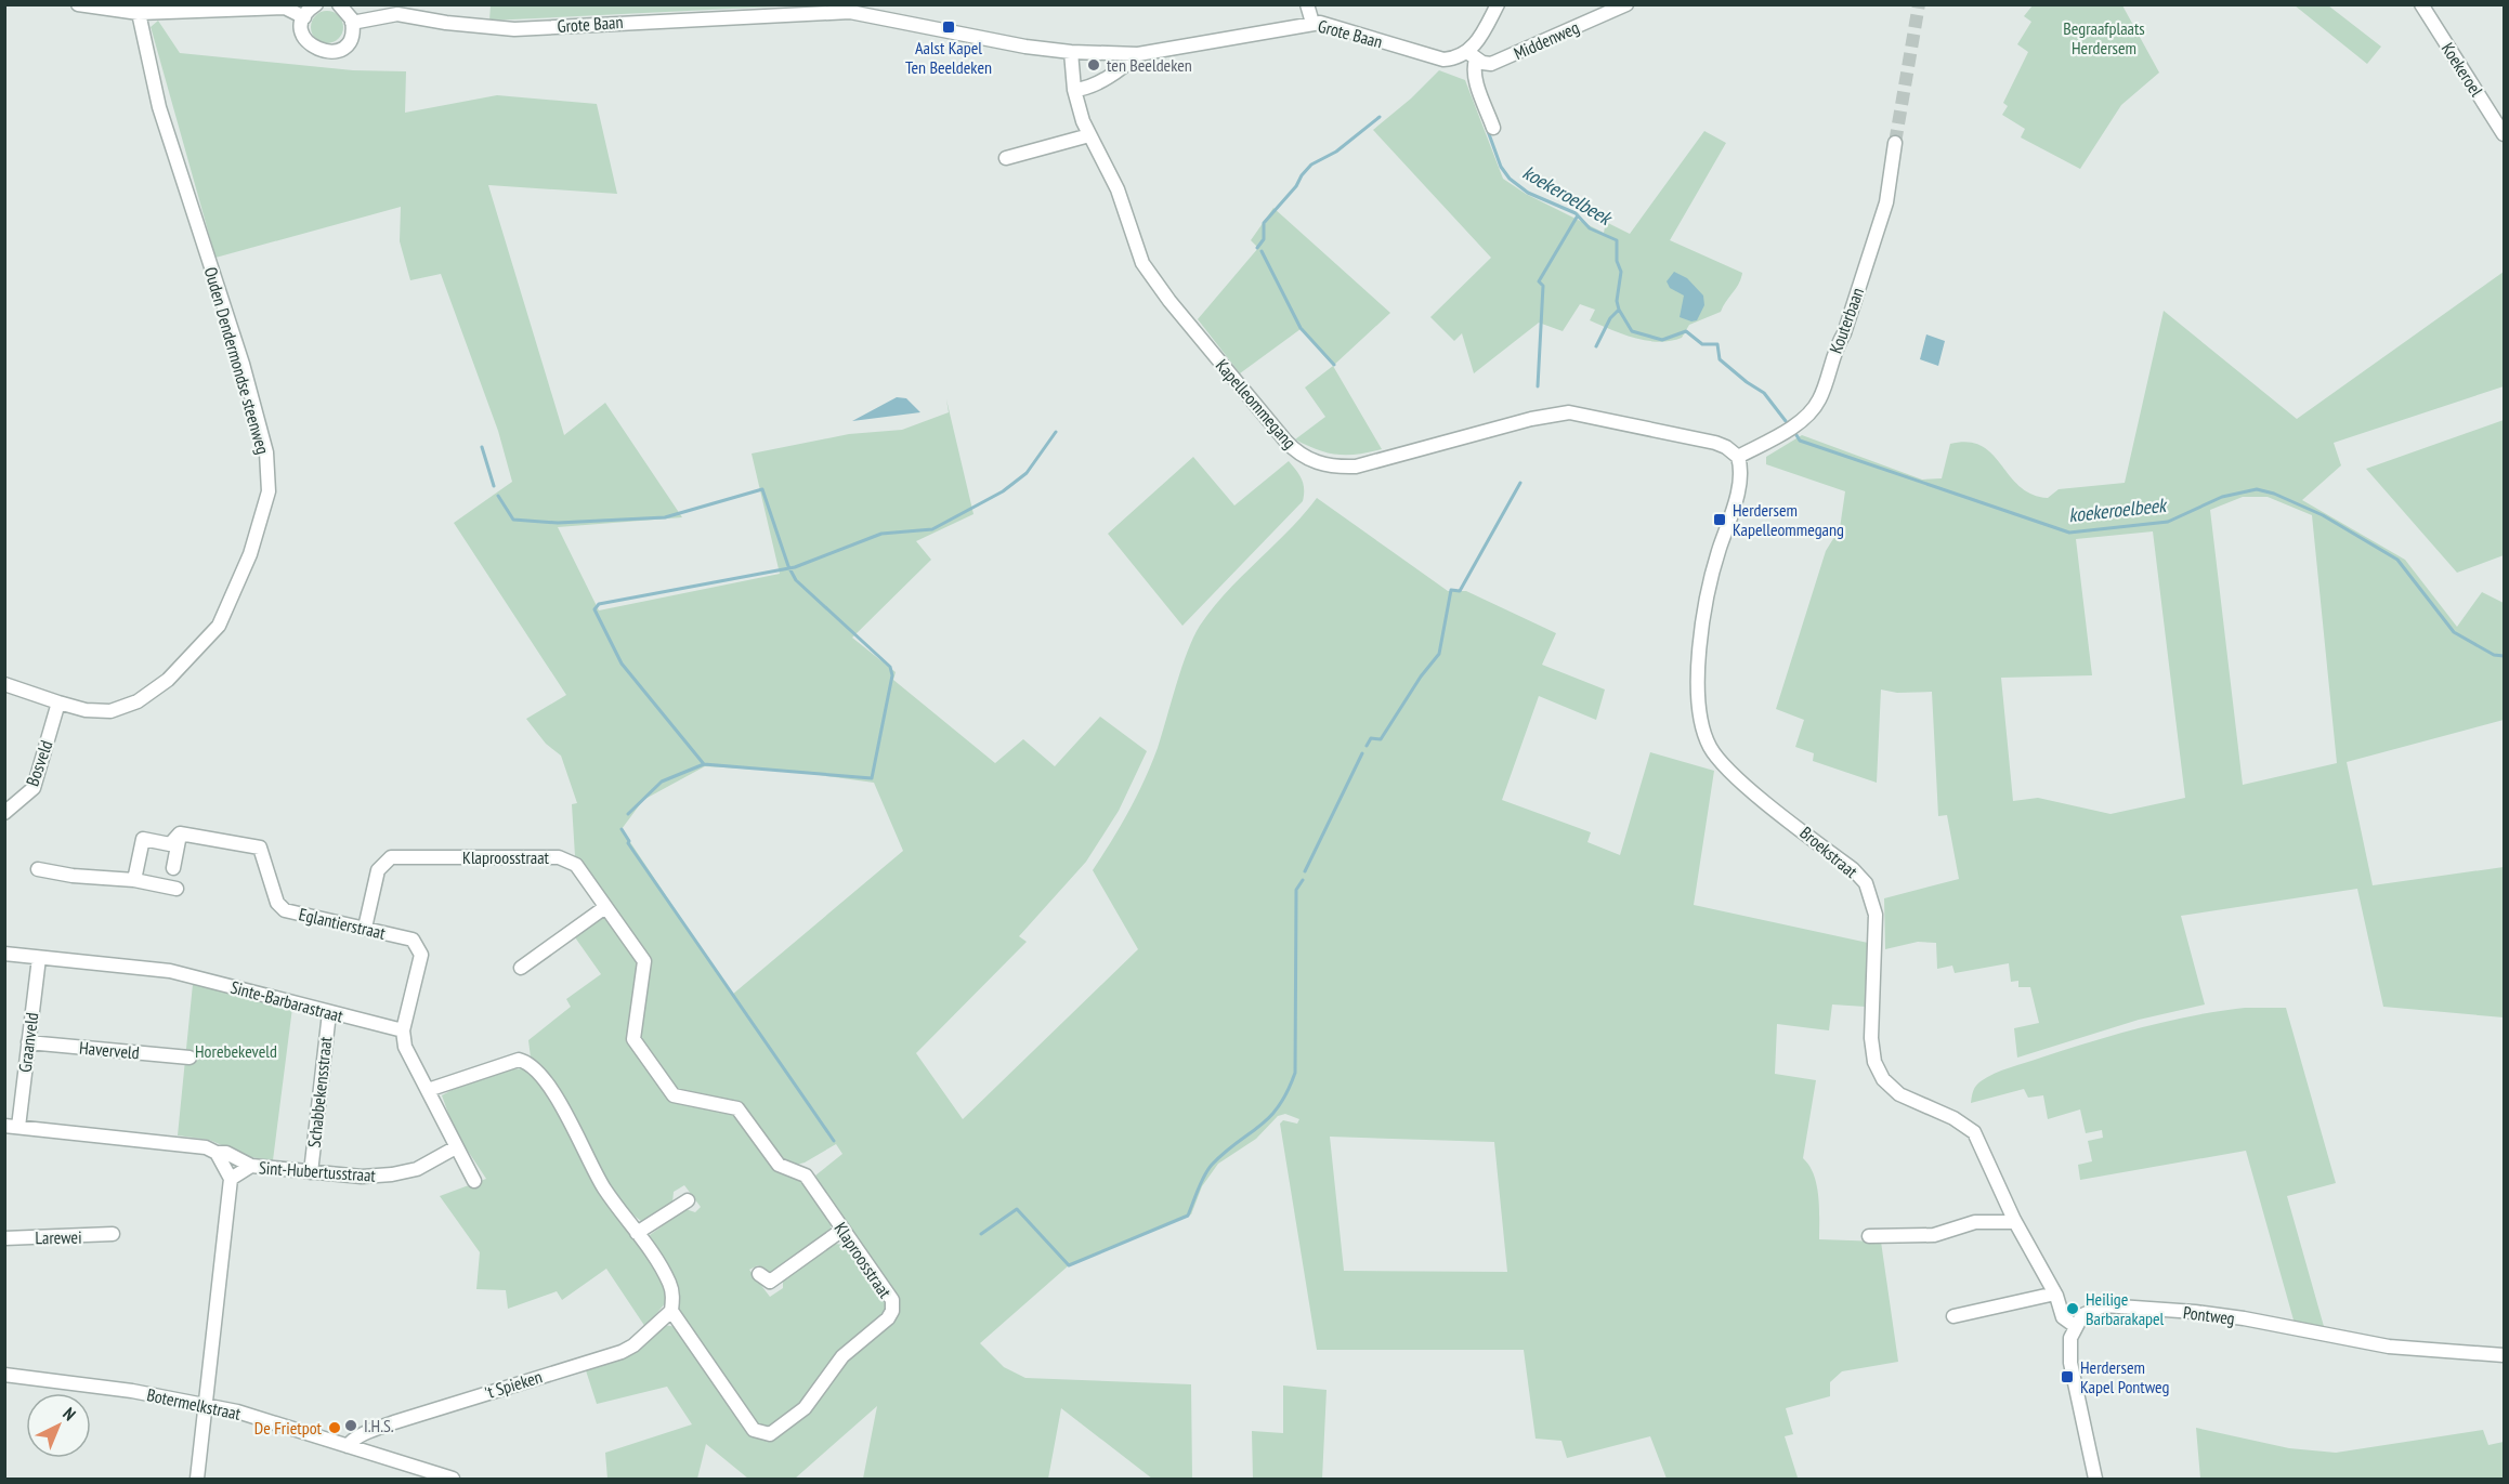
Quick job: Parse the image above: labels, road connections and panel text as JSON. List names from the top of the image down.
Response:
{
  "streets": {
    "street": [
      "Grote Baan",
      "Middenweg",
      "Koekeroel",
      "Kouterbaan",
      "Ouden Dendermondse steenweg",
      "Kapelleommegang",
      "Bosveld",
      "Broekstraat",
      "Klaproosstraat",
      "Eglantierstraat",
      "Sinte-Barbarastraat",
      "Graanveld",
      "Haverveld",
      "Schabbekensstraat",
      "Sint-Hubertusstraat",
      "Larewei",
      "Pontweg",
      "'t Spieken",
      "Botermelkstraat"
    ]
  },
  "crossings": [
    ["Grote Baan", "Middenweg"],
    ["Grote Baan", "Kapelleommegang"],
    ["Kouterbaan", "Kapelleommegang"],
    ["Kouterbaan", "Broekstraat"],
    ["Ouden Dendermondse steenweg", "Bosveld"],
    ["Kapelleommegang", "Broekstraat"],
    ["Broekstraat", "Pontweg"],
    ["Klaproosstraat", "Eglantierstraat"],
    ["Klaproosstraat", "'t Spieken"],
    ["Eglantierstraat", "Sinte-Barbarastraat"],
    ["Sinte-Barbarastraat", "Graanveld"],
    ["Sinte-Barbarastraat", "Schabbekensstraat"],
    ["Graanveld", "Haverveld"],
    ["Graanveld", "Sint-Hubertusstraat"],
    ["Schabbekensstraat", "Sint-Hubertusstraat"],
    ["'t Spieken", "Botermelkstraat"]
  ],
  "water": ["koekeroelbeek"],
  "parks": ["Begraafplaats Herdersem", "Horebekeveld"],
  "places": {
    "transit": ["Aalst Kapel Ten Beeldeken", "Herdersem Kapelleommegang", "Herdersem Kapel Pontweg"],
    "other": [
      "ten Beeldeken",
      "Heilige Barbarakapel",
      "I.H.S.",
      "De Frietpot"
    ]
  },
  "north": "top right"
}
